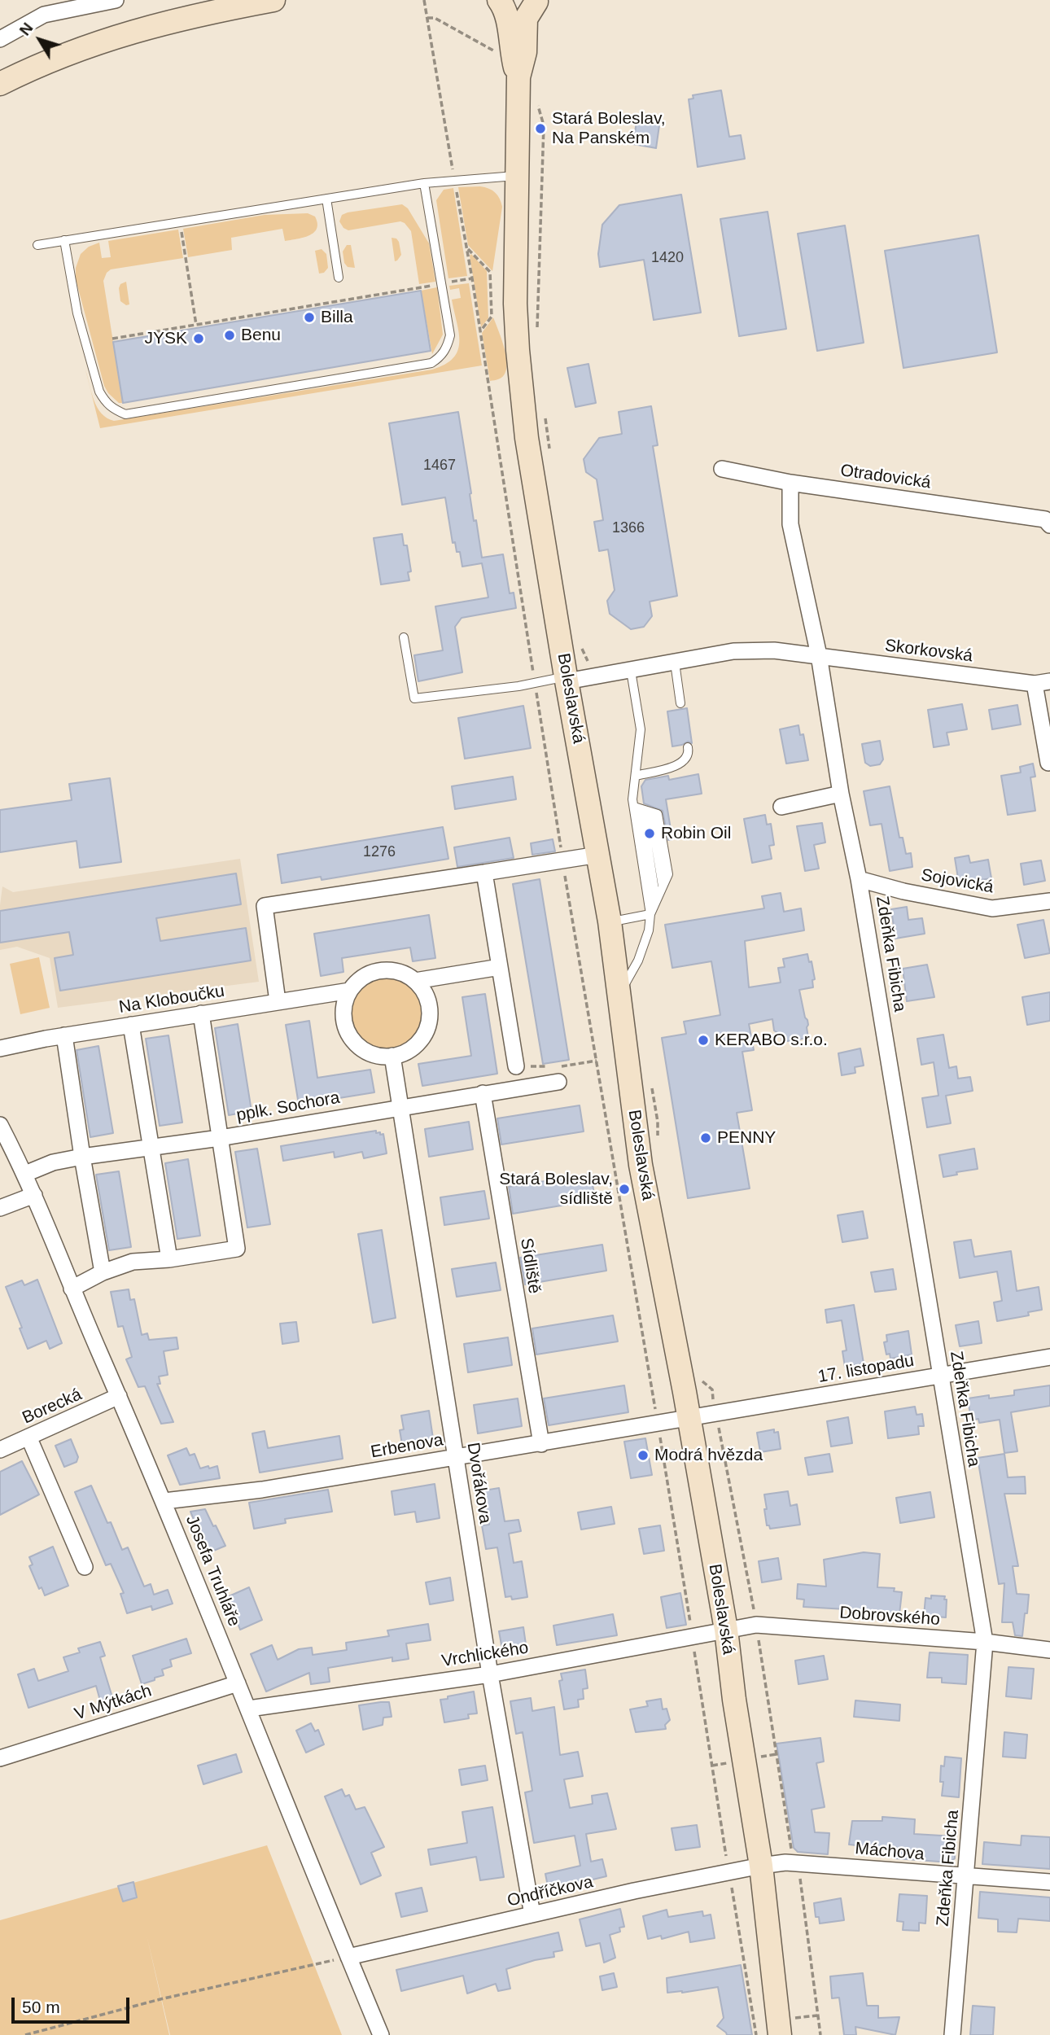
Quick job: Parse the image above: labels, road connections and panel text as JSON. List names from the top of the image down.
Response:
{
  "streets": {
    "main road": ["Boleslavská"],
    "street": [
      "Otradovická",
      "Skorkovská",
      "Sojovická",
      "Zdeňka Fibicha",
      "Na Kloboučku",
      "pplk. Sochora",
      "Sídliště",
      "17. listopadu",
      "Borecká",
      "Erbenova",
      "Dvořákova",
      "Josefa Truhláře",
      "Dobrovského",
      "Vrchlického",
      "V Mýtkách",
      "Máchova",
      "Ondříčkova"
    ]
  },
  "crossings": [
    ["Otradovická", "Zdeňka Fibicha"],
    ["Skorkovská", "Boleslavská"],
    ["Skorkovská", "Zdeňka Fibicha"],
    ["Boleslavská", "17. listopadu"],
    ["Boleslavská", "Erbenova"],
    ["Boleslavská", "Dobrovského"],
    ["Boleslavská", "Vrchlického"],
    ["Boleslavská", "Máchova"],
    ["Boleslavská", "Ondříčkova"],
    ["Sojovická", "Zdeňka Fibicha"],
    ["Zdeňka Fibicha", "17. listopadu"],
    ["Zdeňka Fibicha", "Dobrovského"],
    ["Zdeňka Fibicha", "Máchova"],
    ["Na Kloboučku", "Dvořákova"],
    ["pplk. Sochora", "Sídliště"],
    ["pplk. Sochora", "Dvořákova"],
    ["pplk. Sochora", "Josefa Truhláře"],
    ["Sídliště", "Erbenova"],
    ["17. listopadu", "Erbenova"],
    ["Borecká", "Josefa Truhláře"],
    ["Erbenova", "Dvořákova"],
    ["Erbenova", "Josefa Truhláře"],
    ["Dvořákova", "Vrchlického"],
    ["Dvořákova", "Ondříčkova"],
    ["Josefa Truhláře", "Vrchlického"],
    ["Josefa Truhláře", "V Mýtkách"],
    ["Josefa Truhláře", "Ondříčkova"],
    ["Dobrovského", "Vrchlického"],
    ["Máchova", "Ondříčkova"]
  ],
  "places": [
    "Stará Boleslav, Na Panském",
    "Billa",
    "Benu",
    "JYSK",
    "Robin Oil",
    "KERABO s.r.o.",
    "PENNY",
    "Stará Boleslav, sídliště",
    "Modrá hvězda"
  ],
  "house_numbers": [
    "1420",
    "1467",
    "1366",
    "1276"
  ],
  "scale_bar": "50 m",
  "north": "top left"
}
